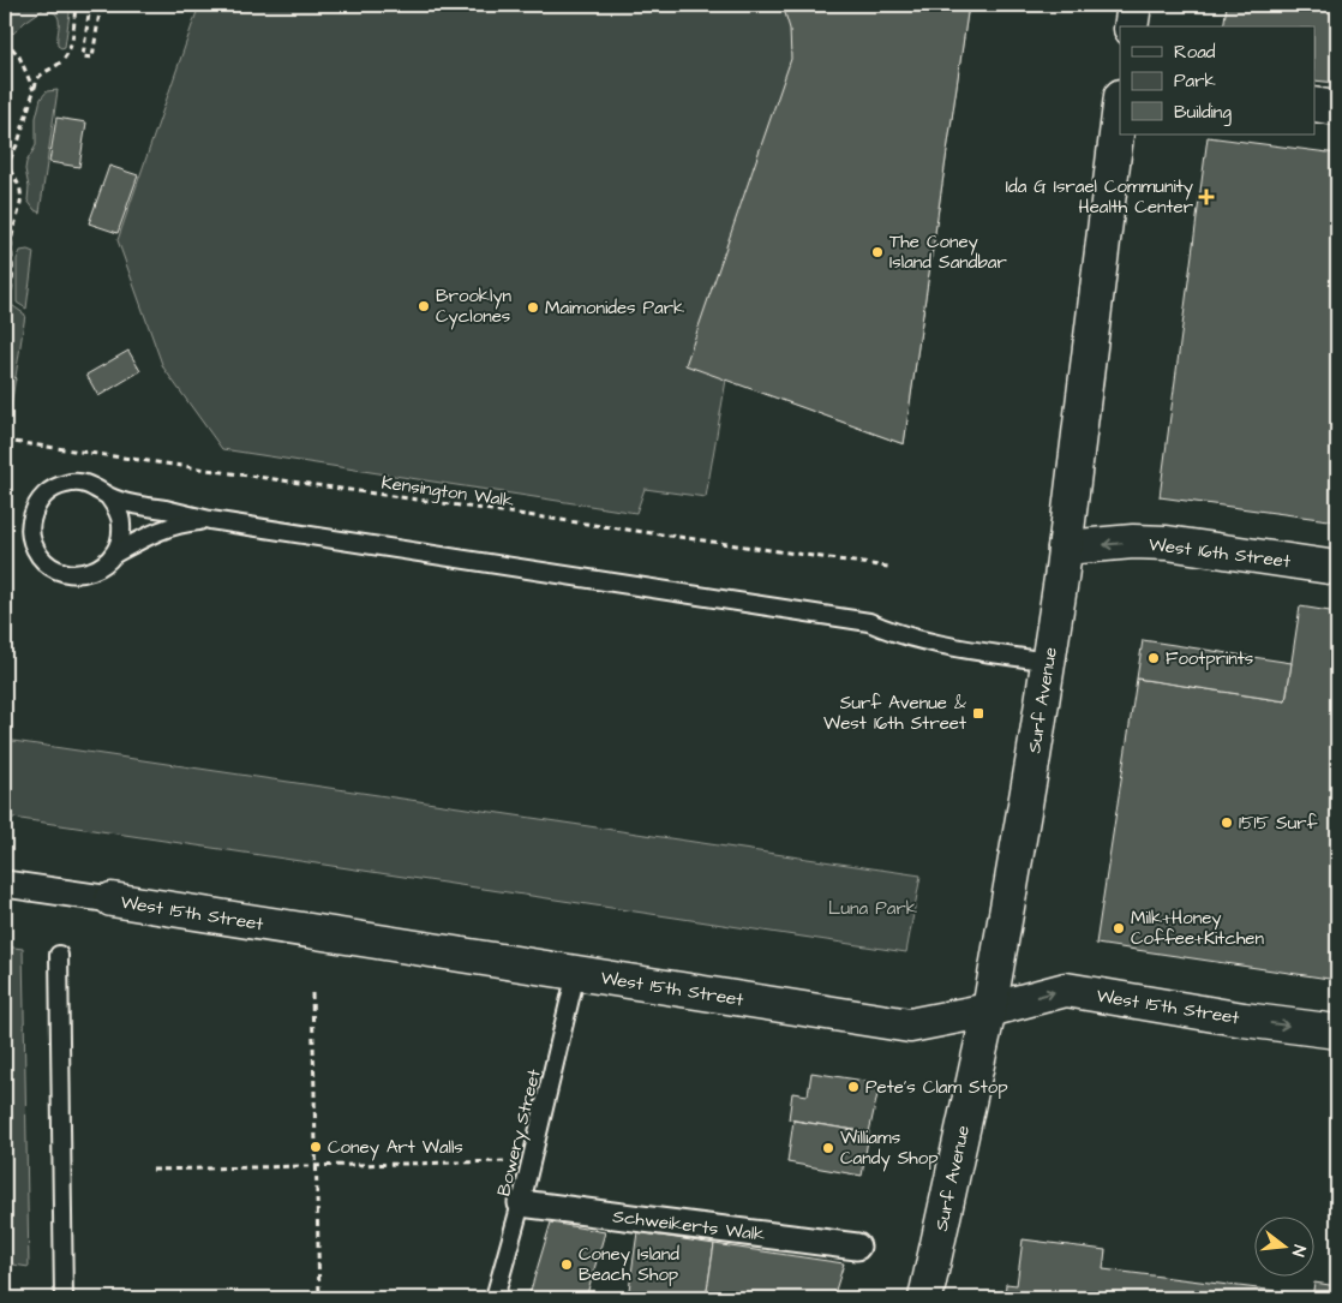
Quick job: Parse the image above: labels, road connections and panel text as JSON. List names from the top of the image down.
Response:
{
  "streets": {
    "street": [
      "West 16th Street",
      "Surf Avenue",
      "West 15th Street",
      "Schweikerts Walk"
    ],
    "lane": ["Bowery Street"],
    "path": ["Kensington Walk"]
  },
  "crossings": [
    ["West 16th Street", "Surf Avenue"],
    ["Surf Avenue", "West 15th Street"],
    ["West 15th Street", "Bowery Street"],
    ["Bowery Street", "Schweikerts Walk"]
  ],
  "one_way": ["West 16th Street"],
  "parks": ["Luna Park"],
  "places": {
    "health": ["Ida G Israel Community Health Center"],
    "other": [
      "The Coney Island Sandbar",
      "Brooklyn Cyclones",
      "Maimonides Park",
      "Footprints",
      "1515 Surf",
      "Milk+Honey Coffee+Kitchen",
      "Pete's Clam Stop",
      "Coney Art Walls",
      "Williams Candy Shop",
      "Coney Island Beach Shop"
    ],
    "transit": ["Surf Avenue & West 16th Street"]
  },
  "legend": ["Road", "Park", "Building"],
  "north": "right"
}
